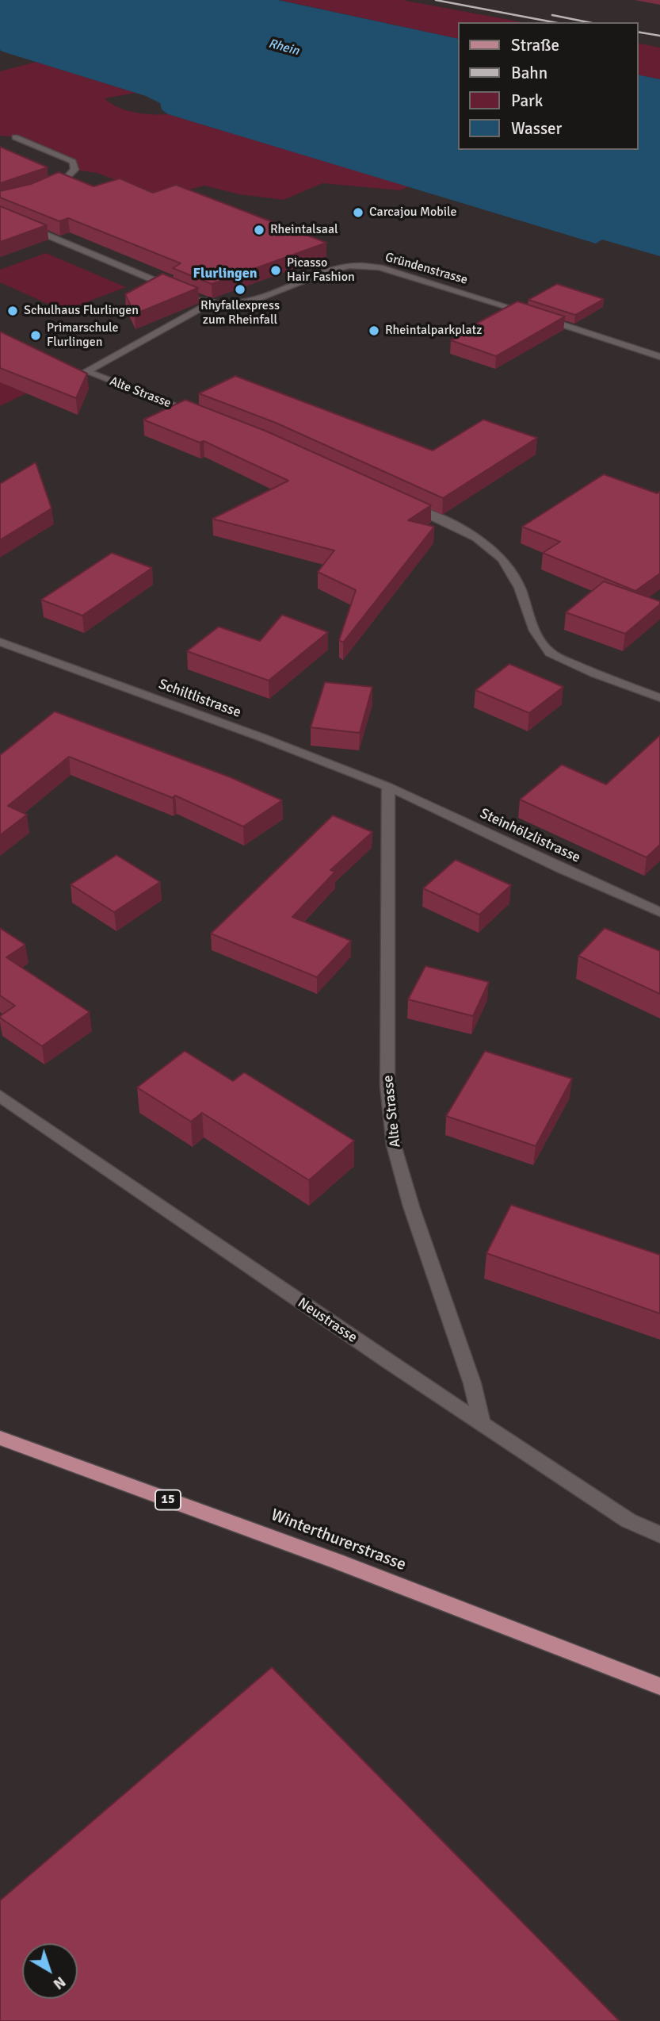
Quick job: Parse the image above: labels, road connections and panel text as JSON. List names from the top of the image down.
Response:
{
  "streets": {
    "main road": ["15", "Winterthurerstrasse"],
    "street": [
      "Gründenstrasse",
      "Alte Strasse",
      "Schiltlistrasse",
      "Steinhölzlistrasse",
      "Neustrasse"
    ]
  },
  "crossings": [
    ["Gründenstrasse", "Alte Strasse"],
    ["Alte Strasse", "Schiltlistrasse"],
    ["Alte Strasse", "Steinhölzlistrasse"],
    ["Alte Strasse", "Neustrasse"],
    ["Schiltlistrasse", "Steinhölzlistrasse"]
  ],
  "districts": ["Flurlingen"],
  "water": ["Rhein"],
  "places": [
    "Carcajou Mobile",
    "Rheintalsaal",
    "Picasso Hair Fashion",
    "Rhyfallexpress zum Rheinfall",
    "Schulhaus Flurlingen",
    "Rheintalparkplatz",
    "Primarschule Flurlingen"
  ],
  "legend": [
    "Straße",
    "Bahn",
    "Park",
    "Wasser"
  ],
  "north": "bottom right"
}
